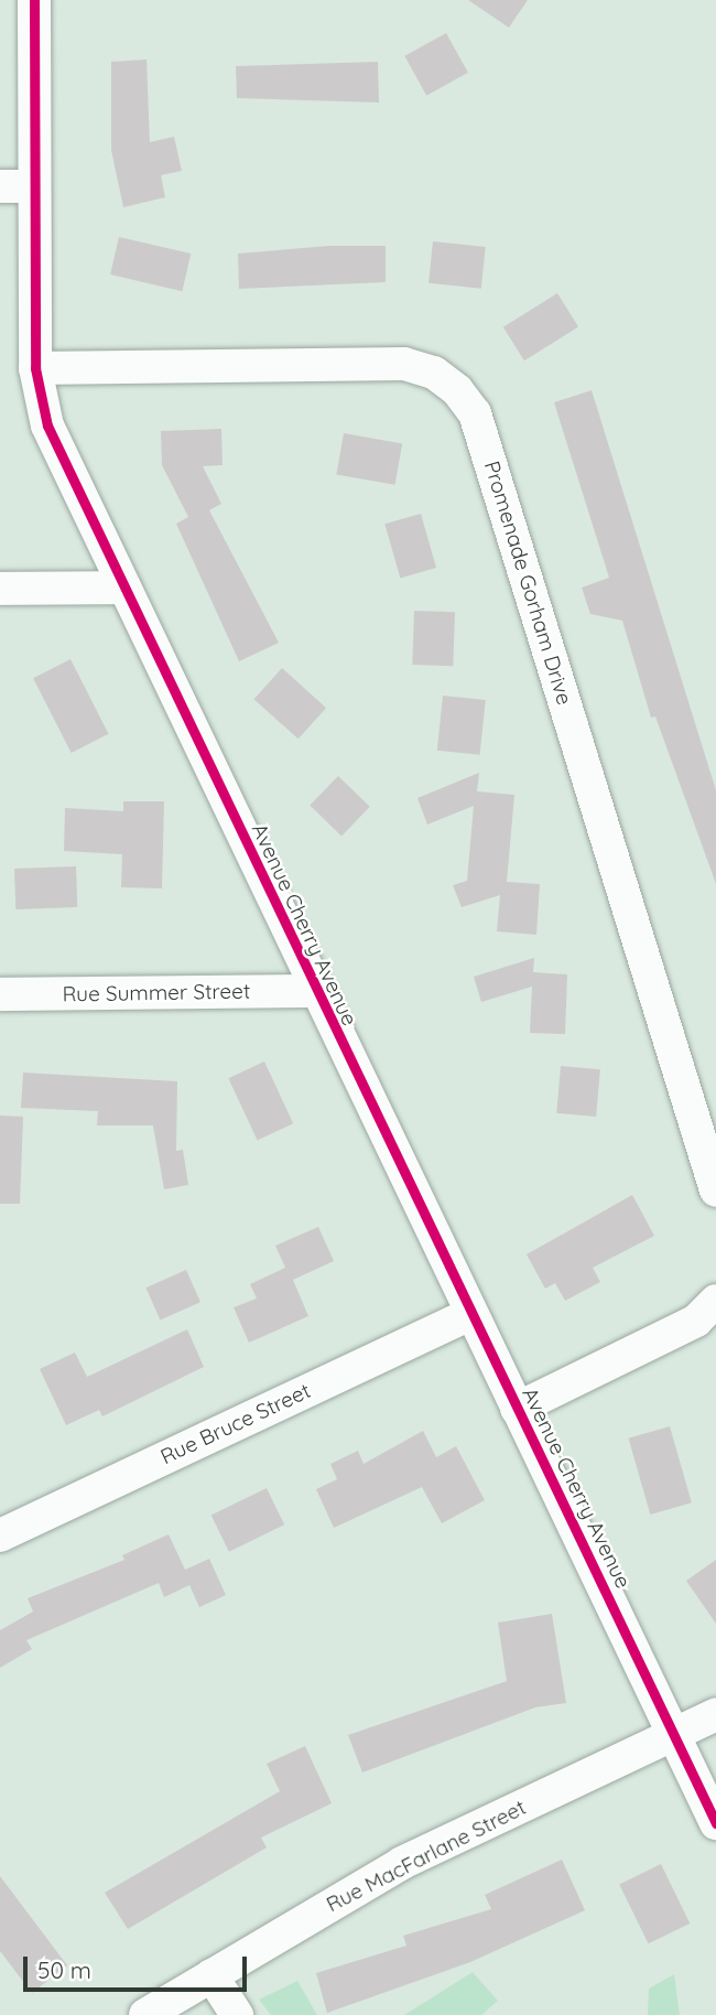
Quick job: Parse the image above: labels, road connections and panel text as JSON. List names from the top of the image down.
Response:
{
  "streets": {
    "street": [
      "Promenade Gorham Drive",
      "Avenue Cherry Avenue",
      "Rue Summer Street",
      "Rue Bruce Street",
      "Rue MacFarlane Street"
    ]
  },
  "crossings": [
    ["Promenade Gorham Drive", "Avenue Cherry Avenue"],
    ["Avenue Cherry Avenue", "Rue Summer Street"],
    ["Avenue Cherry Avenue", "Rue Bruce Street"],
    ["Avenue Cherry Avenue", "Rue MacFarlane Street"]
  ],
  "scale_bar": "50 m"
}
